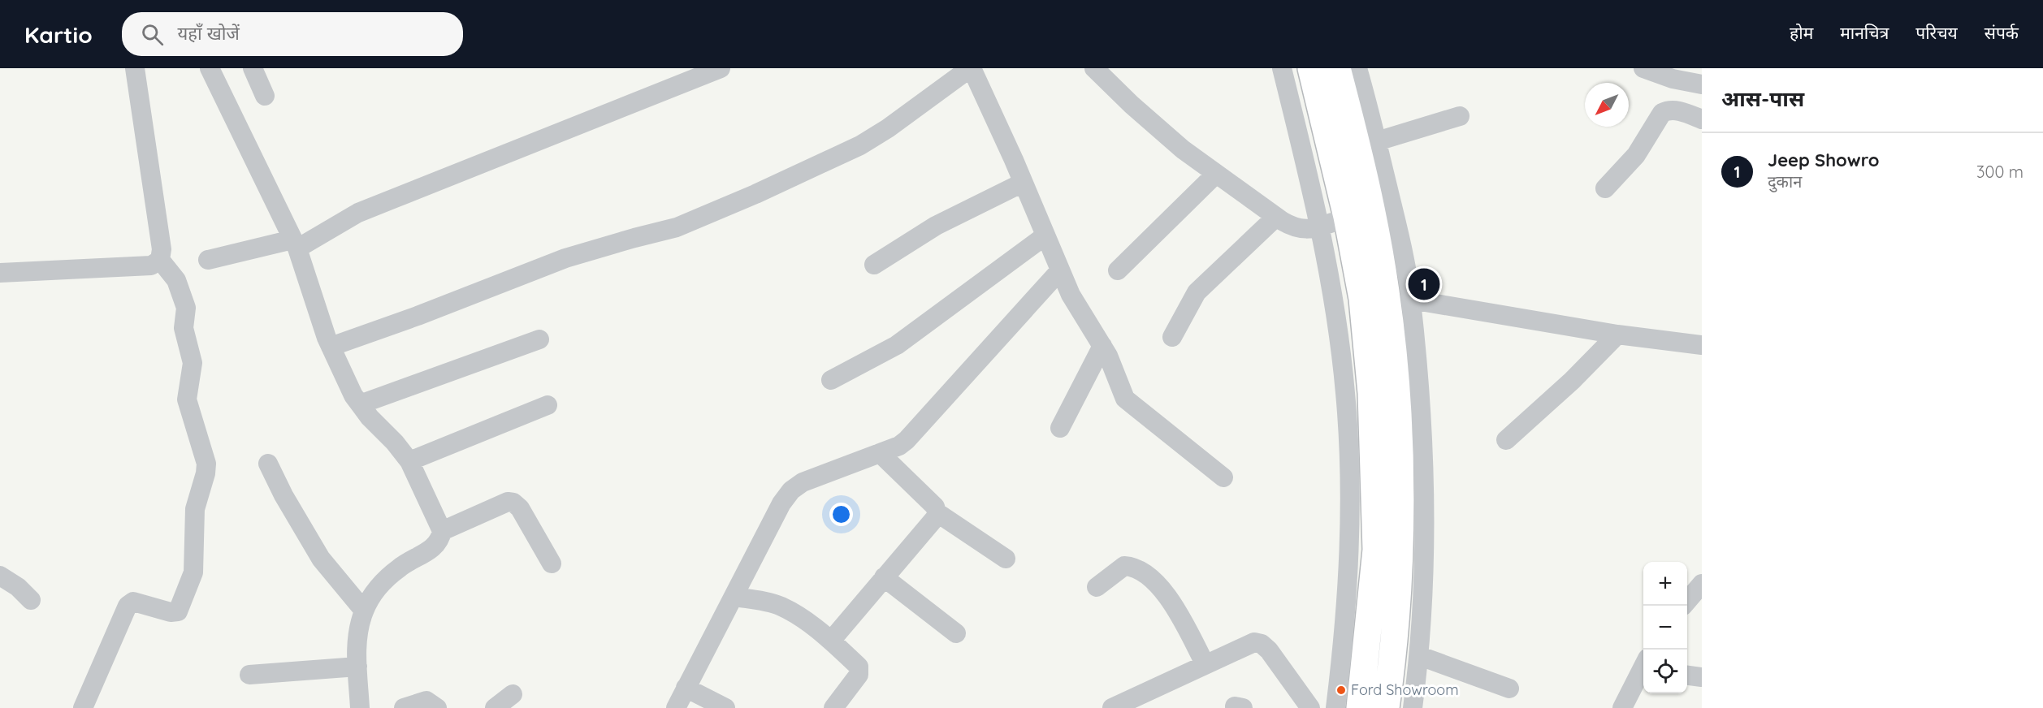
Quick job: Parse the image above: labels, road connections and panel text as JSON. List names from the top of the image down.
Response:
{
  "places": ["Ford Showroom"],
  "north": "bottom left",
  "page": {
    "header": "Kartio",
    "search": "यहाँ खोजें",
    "nav": [
      "होम",
      "मानचित्र",
      "परिचय",
      "संपर्क"
    ],
    "heading": "आस-पास",
    "list": [
      {
        "mark": "1",
        "name": "Jeep Showro",
        "note": "दुकान",
        "value": "300 m"
      }
    ],
    "pins": "1",
    "map_buttons": ["+", "−"]
  }
}
